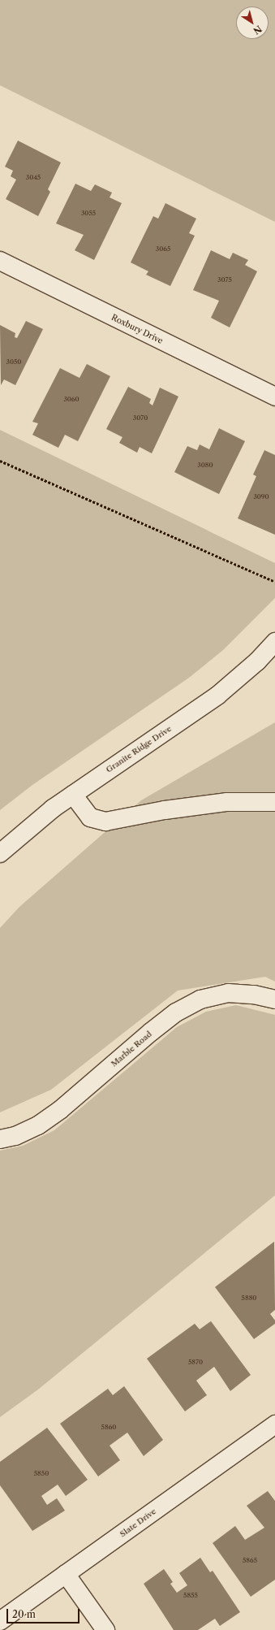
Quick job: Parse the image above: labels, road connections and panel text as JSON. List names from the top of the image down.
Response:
{
  "streets": {
    "street": [
      "Roxbury Drive",
      "Granite Ridge Drive",
      "Marble Road",
      "Slate Drive"
    ]
  },
  "house_numbers": [
    "3045",
    "3055",
    "3065",
    "3075",
    "3050",
    "3060",
    "3070",
    "3080",
    "3090",
    "5880",
    "5870",
    "5860",
    "5850",
    "5865",
    "5855"
  ],
  "scale_bar": "20 m",
  "north": "bottom right"
}
